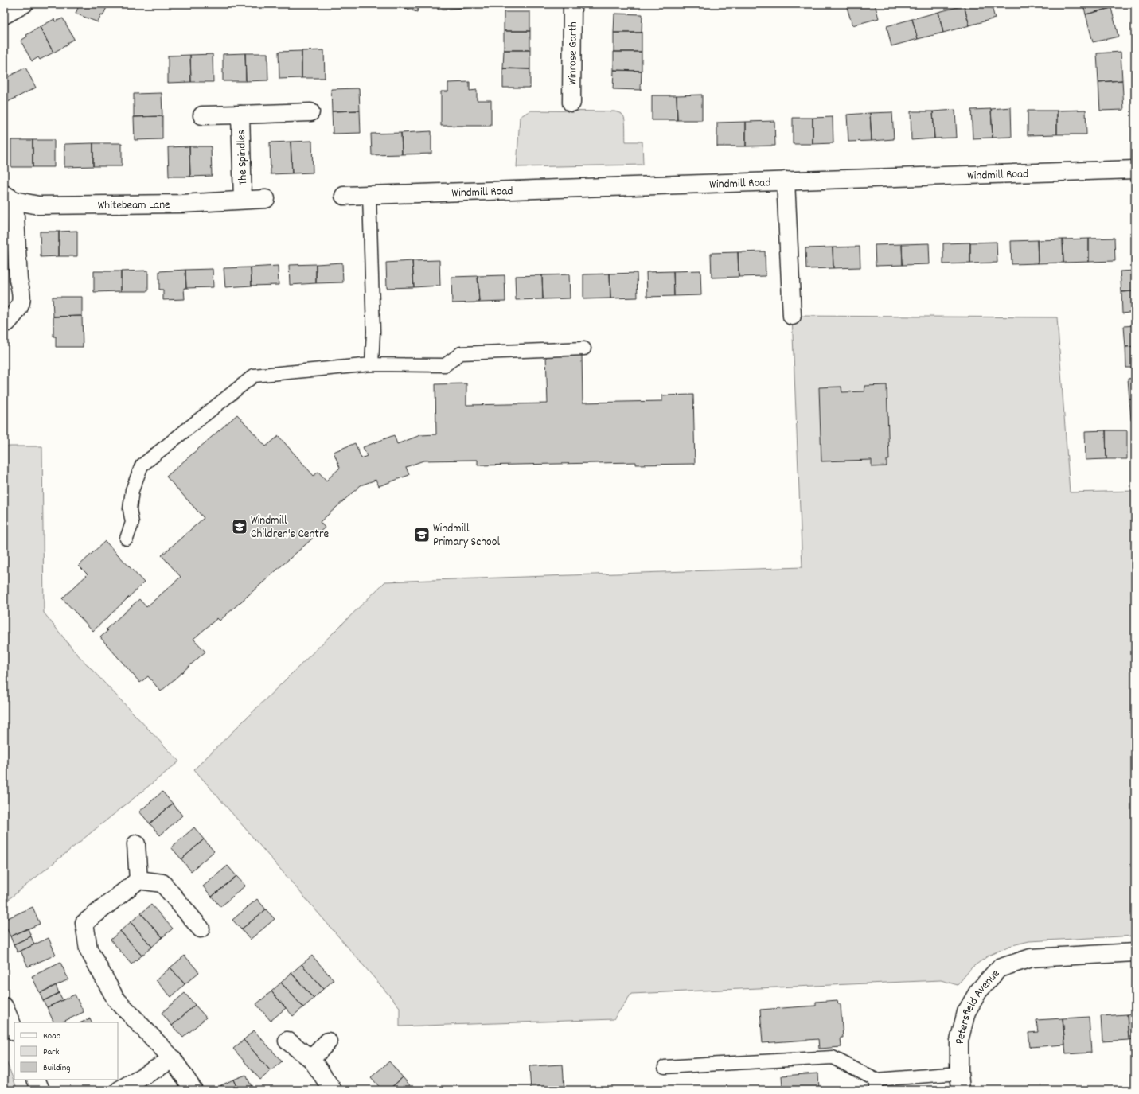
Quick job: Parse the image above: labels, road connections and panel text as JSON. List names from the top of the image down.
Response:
{
  "streets": {
    "street": [
      "Winrose Garth",
      "The Spindles",
      "Windmill Road",
      "Whitebeam Lane",
      "Petersfield Avenue"
    ]
  },
  "crossings": [
    ["The Spindles", "Whitebeam Lane"]
  ],
  "places": {
    "school or university": ["Windmill Children's Centre", "Windmill Primary School"]
  },
  "legend": ["Road", "Park", "Building"]
}
